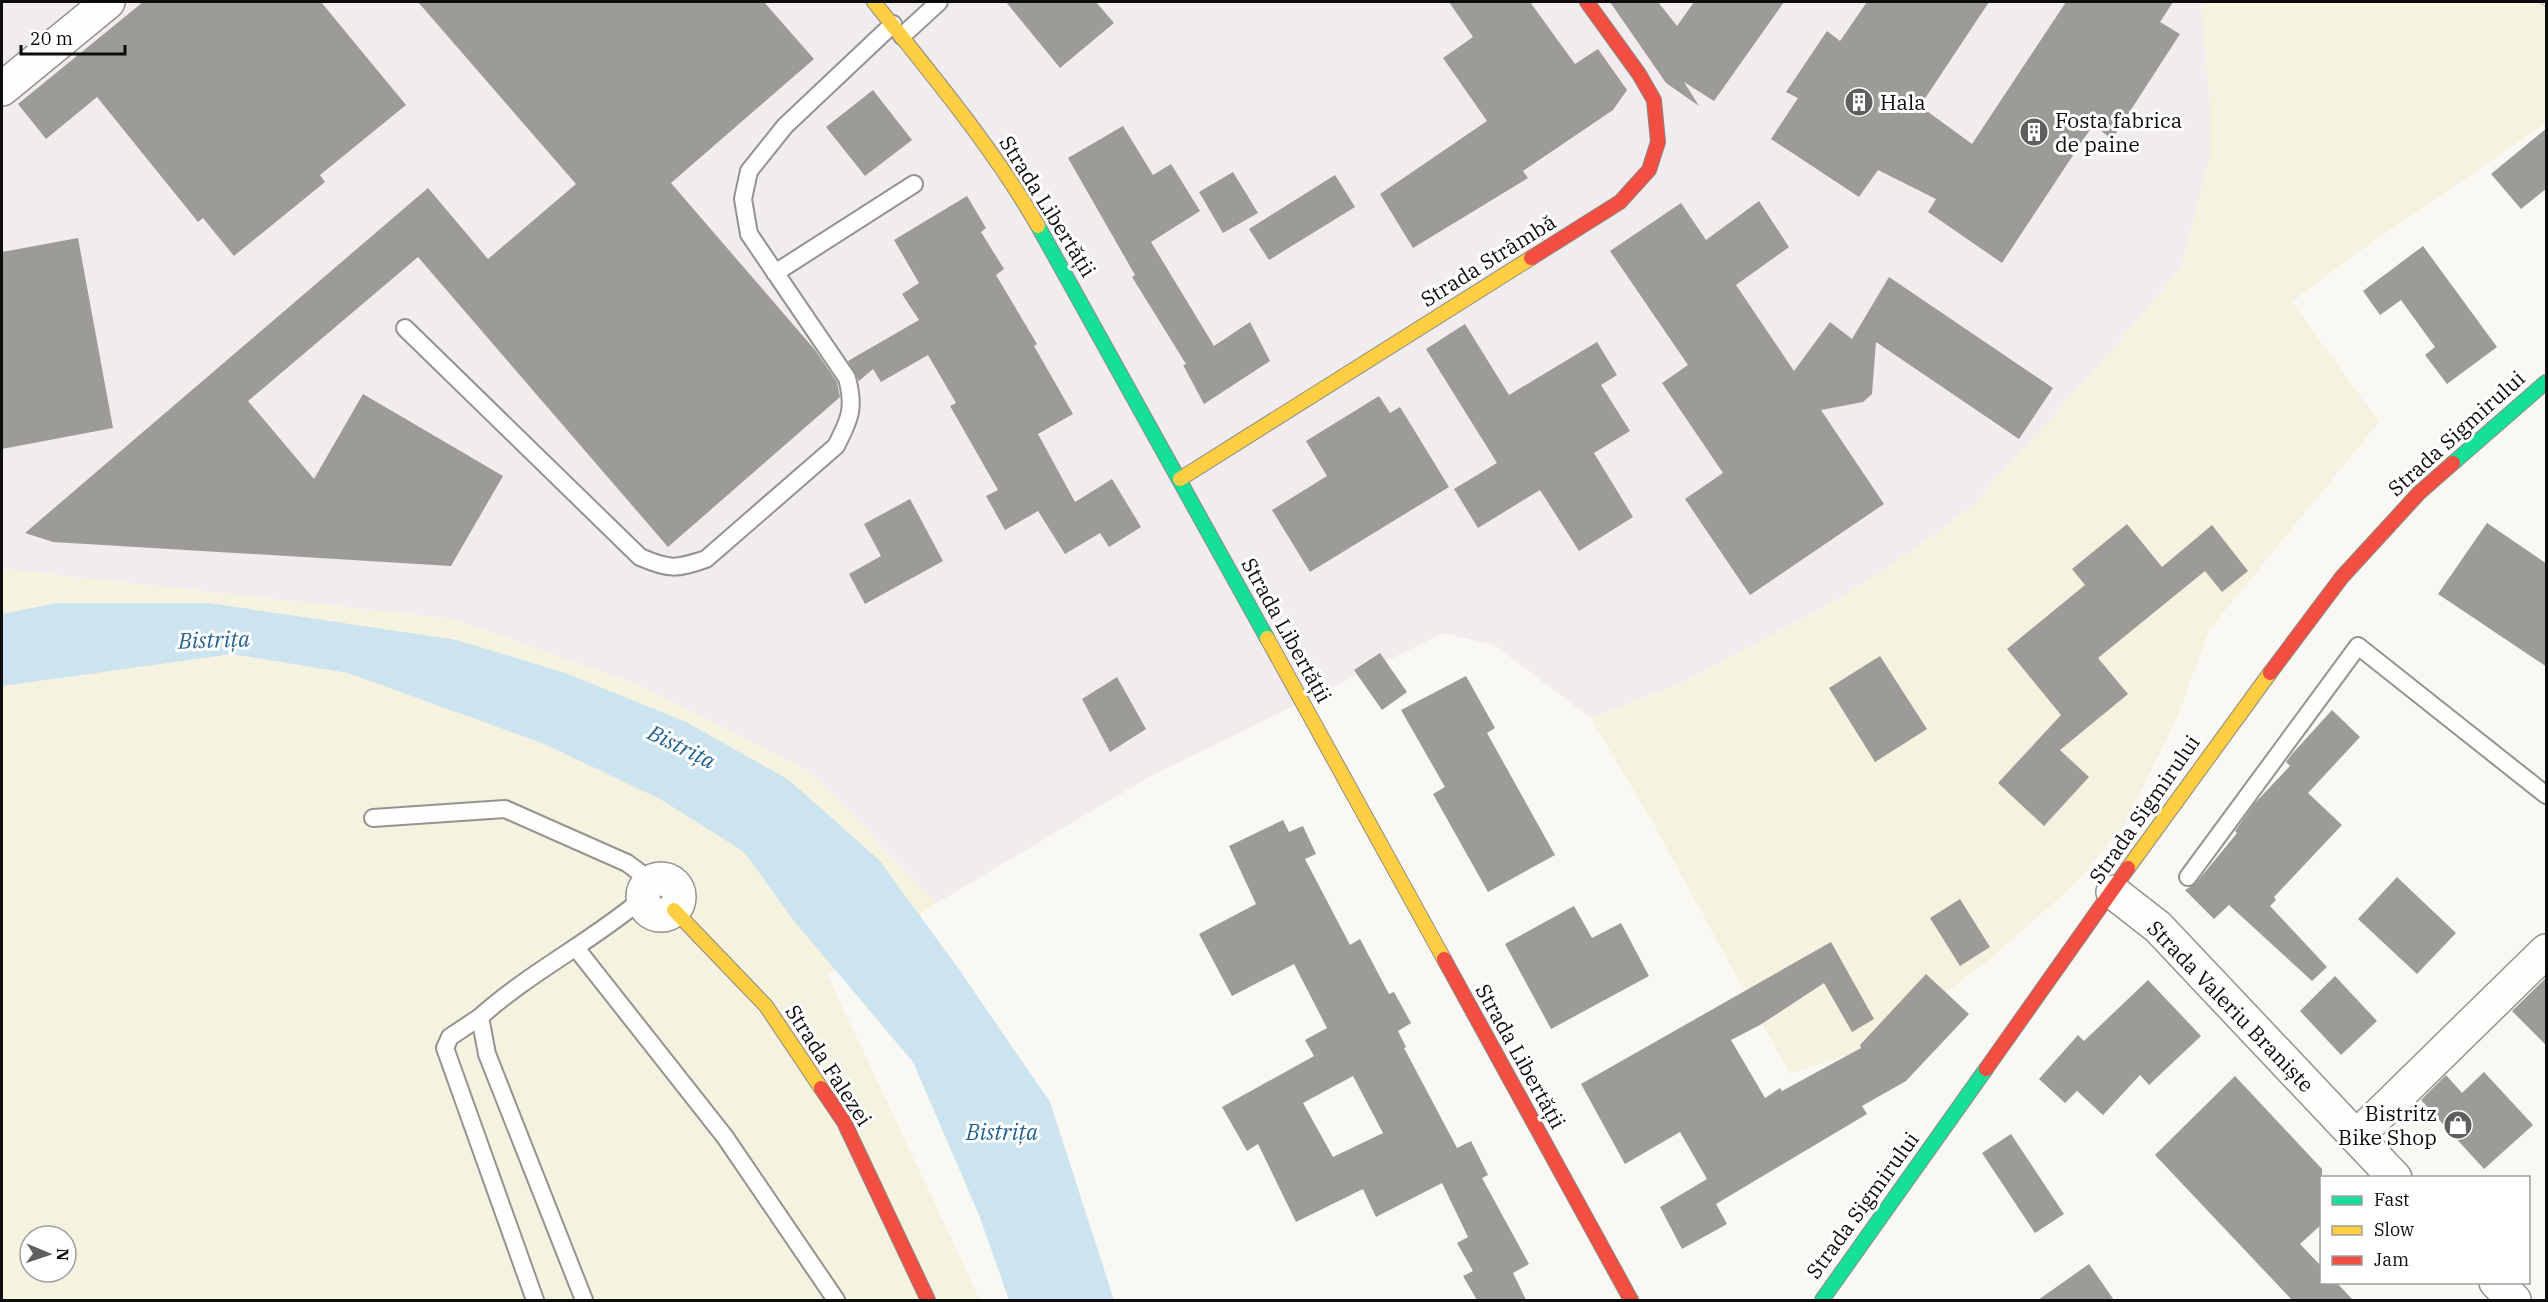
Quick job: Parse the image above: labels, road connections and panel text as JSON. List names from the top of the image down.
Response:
{
  "streets": {
    "main road": [
      "Strada Libertății",
      "Strada Strâmbă",
      "Strada Sigmirului",
      "Strada Falezei"
    ],
    "street": ["Strada Valeriu Braniște"]
  },
  "crossings": [
    ["Strada Libertății", "Strada Strâmbă"],
    ["Strada Sigmirului", "Strada Valeriu Braniște"]
  ],
  "water": ["Bistrița"],
  "places": {
    "building": ["Hala", "Fosta fabrica de paine"],
    "shop": ["Bistritz Bike Shop"]
  },
  "legend": ["Fast", "Slow", "Jam"],
  "scale_bar": "20 m",
  "north": "right"
}
